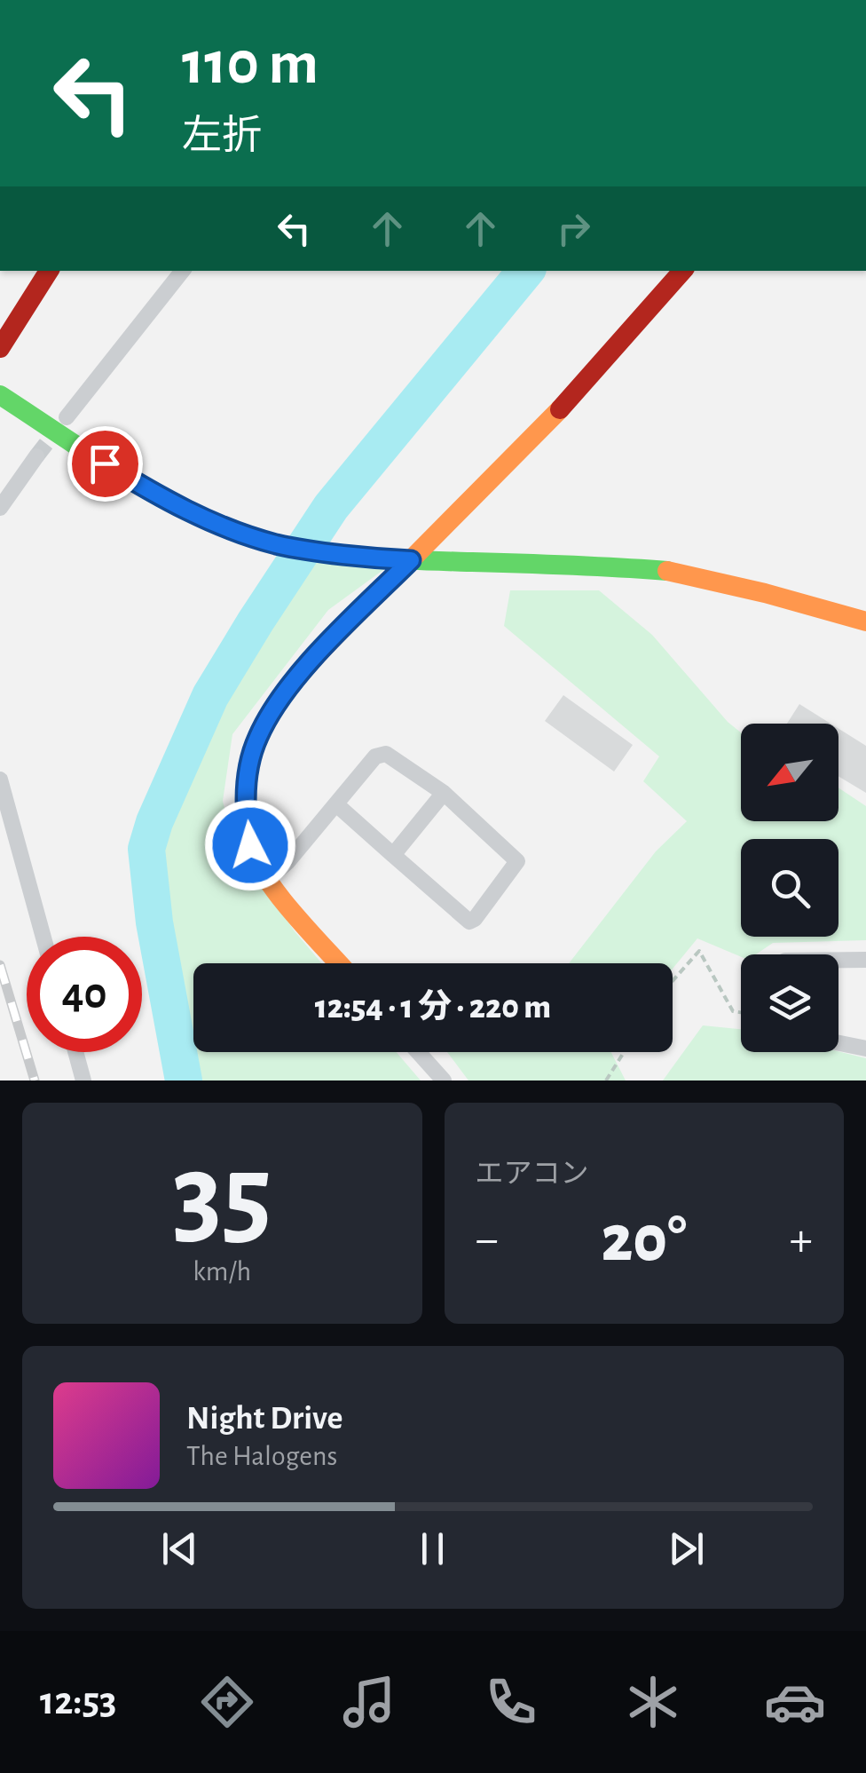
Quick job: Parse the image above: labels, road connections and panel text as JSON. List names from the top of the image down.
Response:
{
  "north": "bottom left",
  "page": {
    "turn": ["110 m", "左折"],
    "limit": "40",
    "trip": "12:54 · 1 分 · 220 m",
    "tile": [
      ["35", "km/h"],
      "エアコン"
    ],
    "heat": ["−", "20°", "+"],
    "song": ["Night Drive", "The Halogens"],
    "tabs": "12:53"
  }
}
